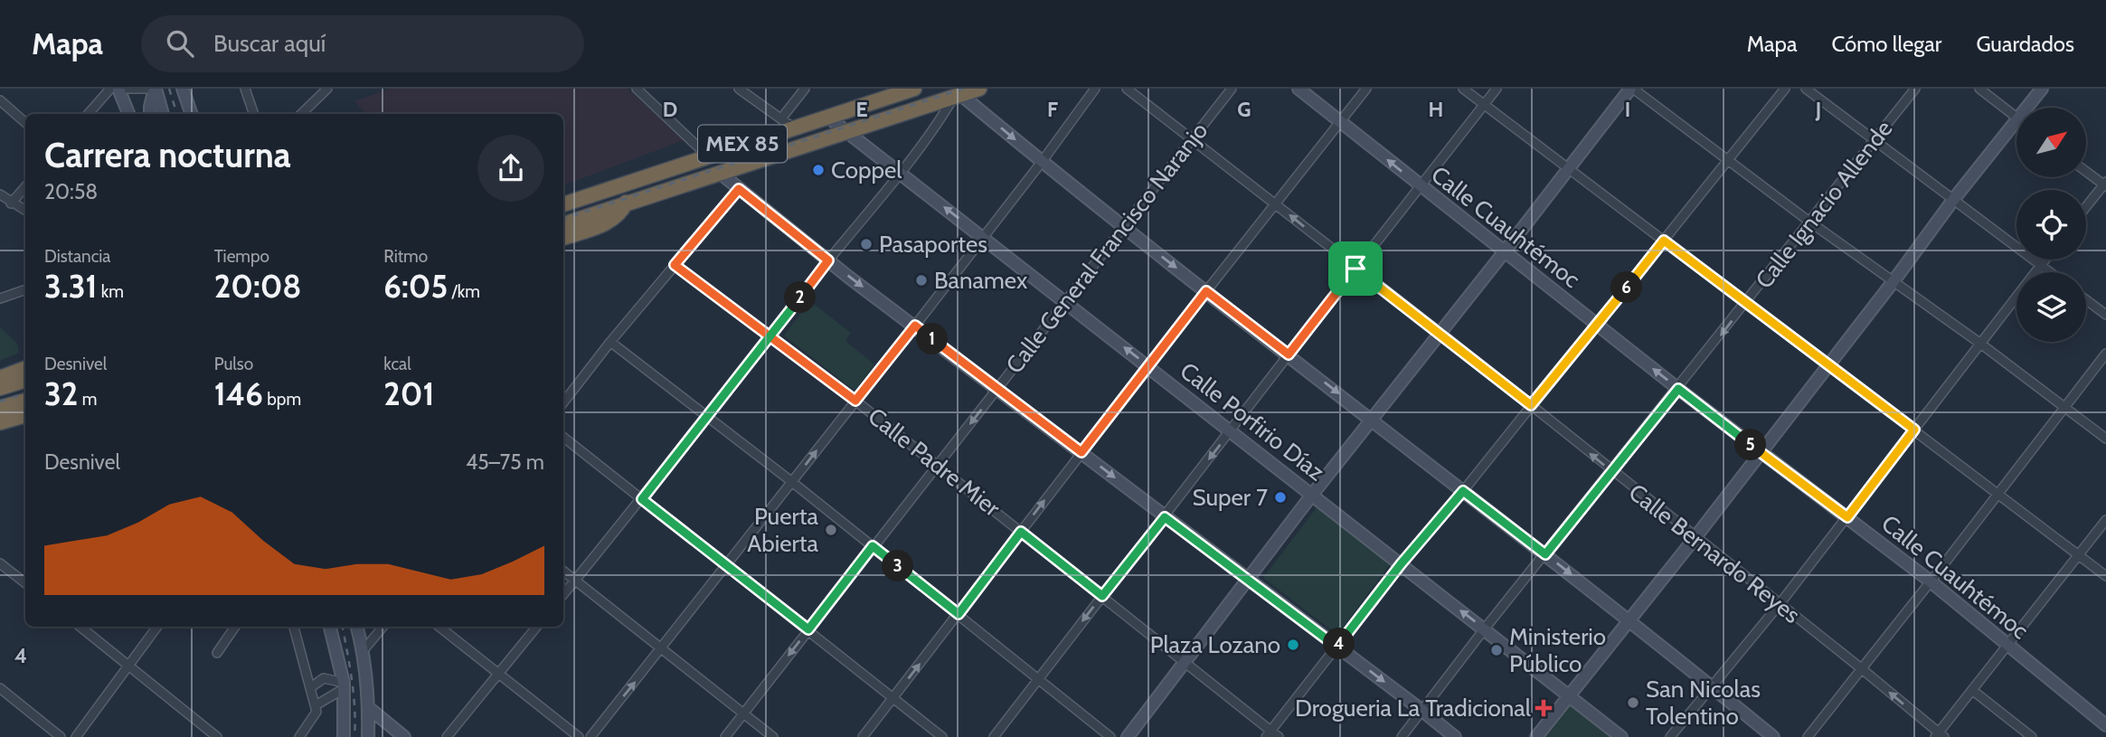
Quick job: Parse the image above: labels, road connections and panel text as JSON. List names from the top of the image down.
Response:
{
  "streets": {
    "highway": ["MEX 85"],
    "street": [
      "Calle Ignacio Allende",
      "Calle Cuauhtémoc",
      "Calle General Francisco Naranjo",
      "Calle Porfirio Díaz",
      "Calle Padre Mier",
      "Calle Bernardo Reyes"
    ]
  },
  "crossings": [
    ["MEX 85", "Calle Porfirio Díaz"],
    ["Calle Ignacio Allende", "Calle Cuauhtémoc"],
    ["Calle Ignacio Allende", "Calle Porfirio Díaz"],
    ["Calle Ignacio Allende", "Calle Bernardo Reyes"],
    ["Calle General Francisco Naranjo", "Calle Porfirio Díaz"],
    ["Calle General Francisco Naranjo", "Calle Padre Mier"],
    ["Calle General Francisco Naranjo", "Calle Bernardo Reyes"]
  ],
  "places": {
    "other": [
      "Coppel",
      "Pasaportes",
      "Banamex",
      "Super 7",
      "Puerta Abierta",
      "Plaza Lozano",
      "Ministerio Público",
      "San Nicolas Tolentino"
    ],
    "health": ["Drogueria La Tradicional"]
  },
  "north": "top right",
  "page": {
    "header": "Mapa",
    "search": "Buscar aquí",
    "nav": ["Mapa", "Cómo llegar", "Guardados"],
    "heading": ["Carrera nocturna", "20:58"],
    "stats": [
      ["Distancia", "3.31 km"],
      ["Tiempo", "20:08"],
      ["Ritmo", "6:05 /km"],
      ["Desnivel", "32 m"],
      ["Pulso", "146 bpm"],
      ["kcal", "201"]
    ],
    "pins": [
      "6",
      "2",
      "1",
      "5",
      "3",
      "4"
    ],
    "chart": ["Desnivel", "45–75 m"]
  },
  "grid": {
    "columns": [
      "D",
      "E",
      "F",
      "G",
      "H",
      "I",
      "J"
    ],
    "rows": ["4"]
  }
}
